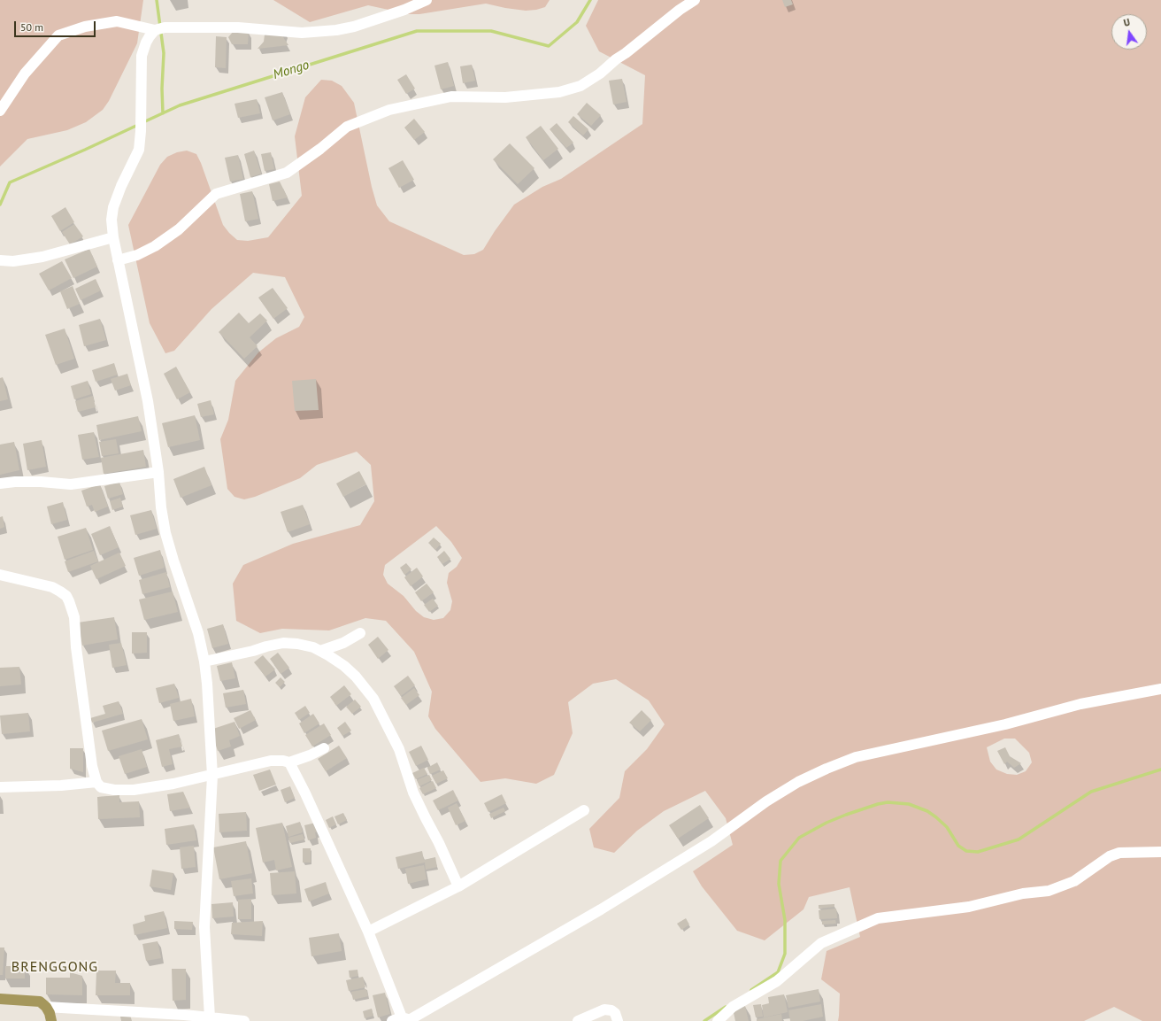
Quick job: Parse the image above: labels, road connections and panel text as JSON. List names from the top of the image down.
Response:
{
  "districts": ["BRENGGONG"],
  "water": ["Mongo"],
  "scale_bar": "50 m",
  "north": "top"
}
